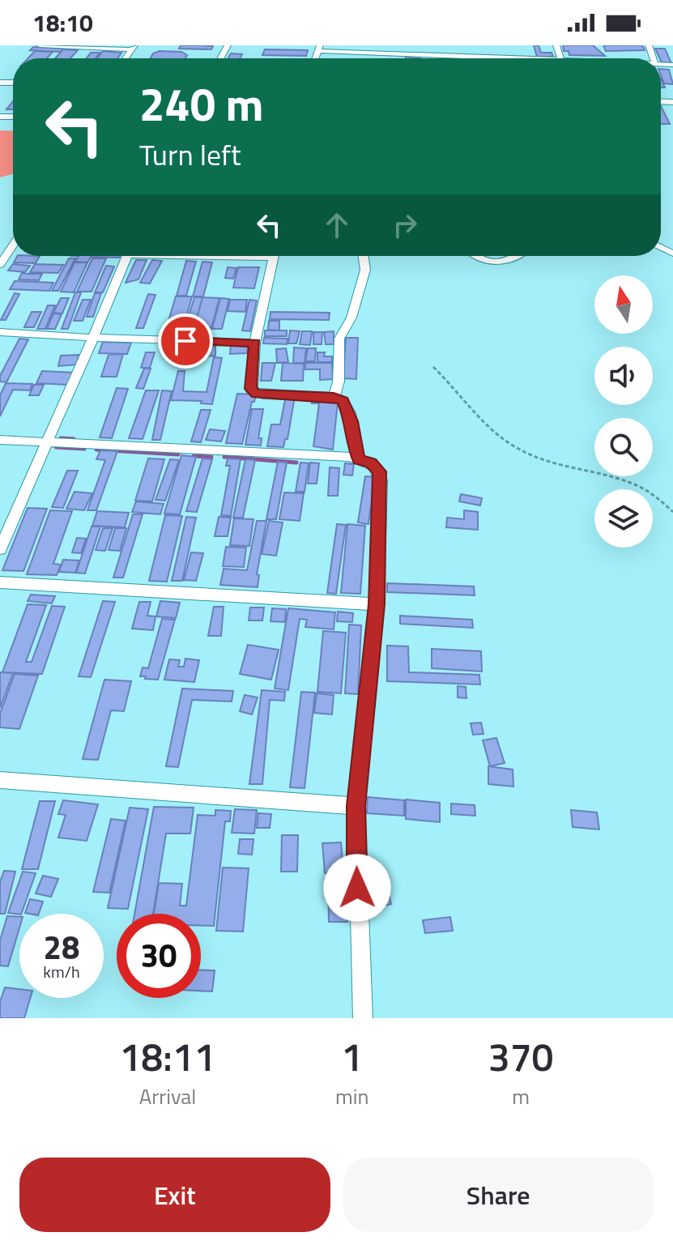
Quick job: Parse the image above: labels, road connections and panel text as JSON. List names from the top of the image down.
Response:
{
  "north": "top",
  "page": {
    "status": "18:10",
    "turn": ["240 m", "Turn left"],
    "speed": "28 km/h",
    "limit": "30",
    "eta": [
      "18:11",
      "Arrival",
      "1",
      "min",
      "370",
      "m"
    ],
    "buttons": ["Exit", "Share"]
  }
}
